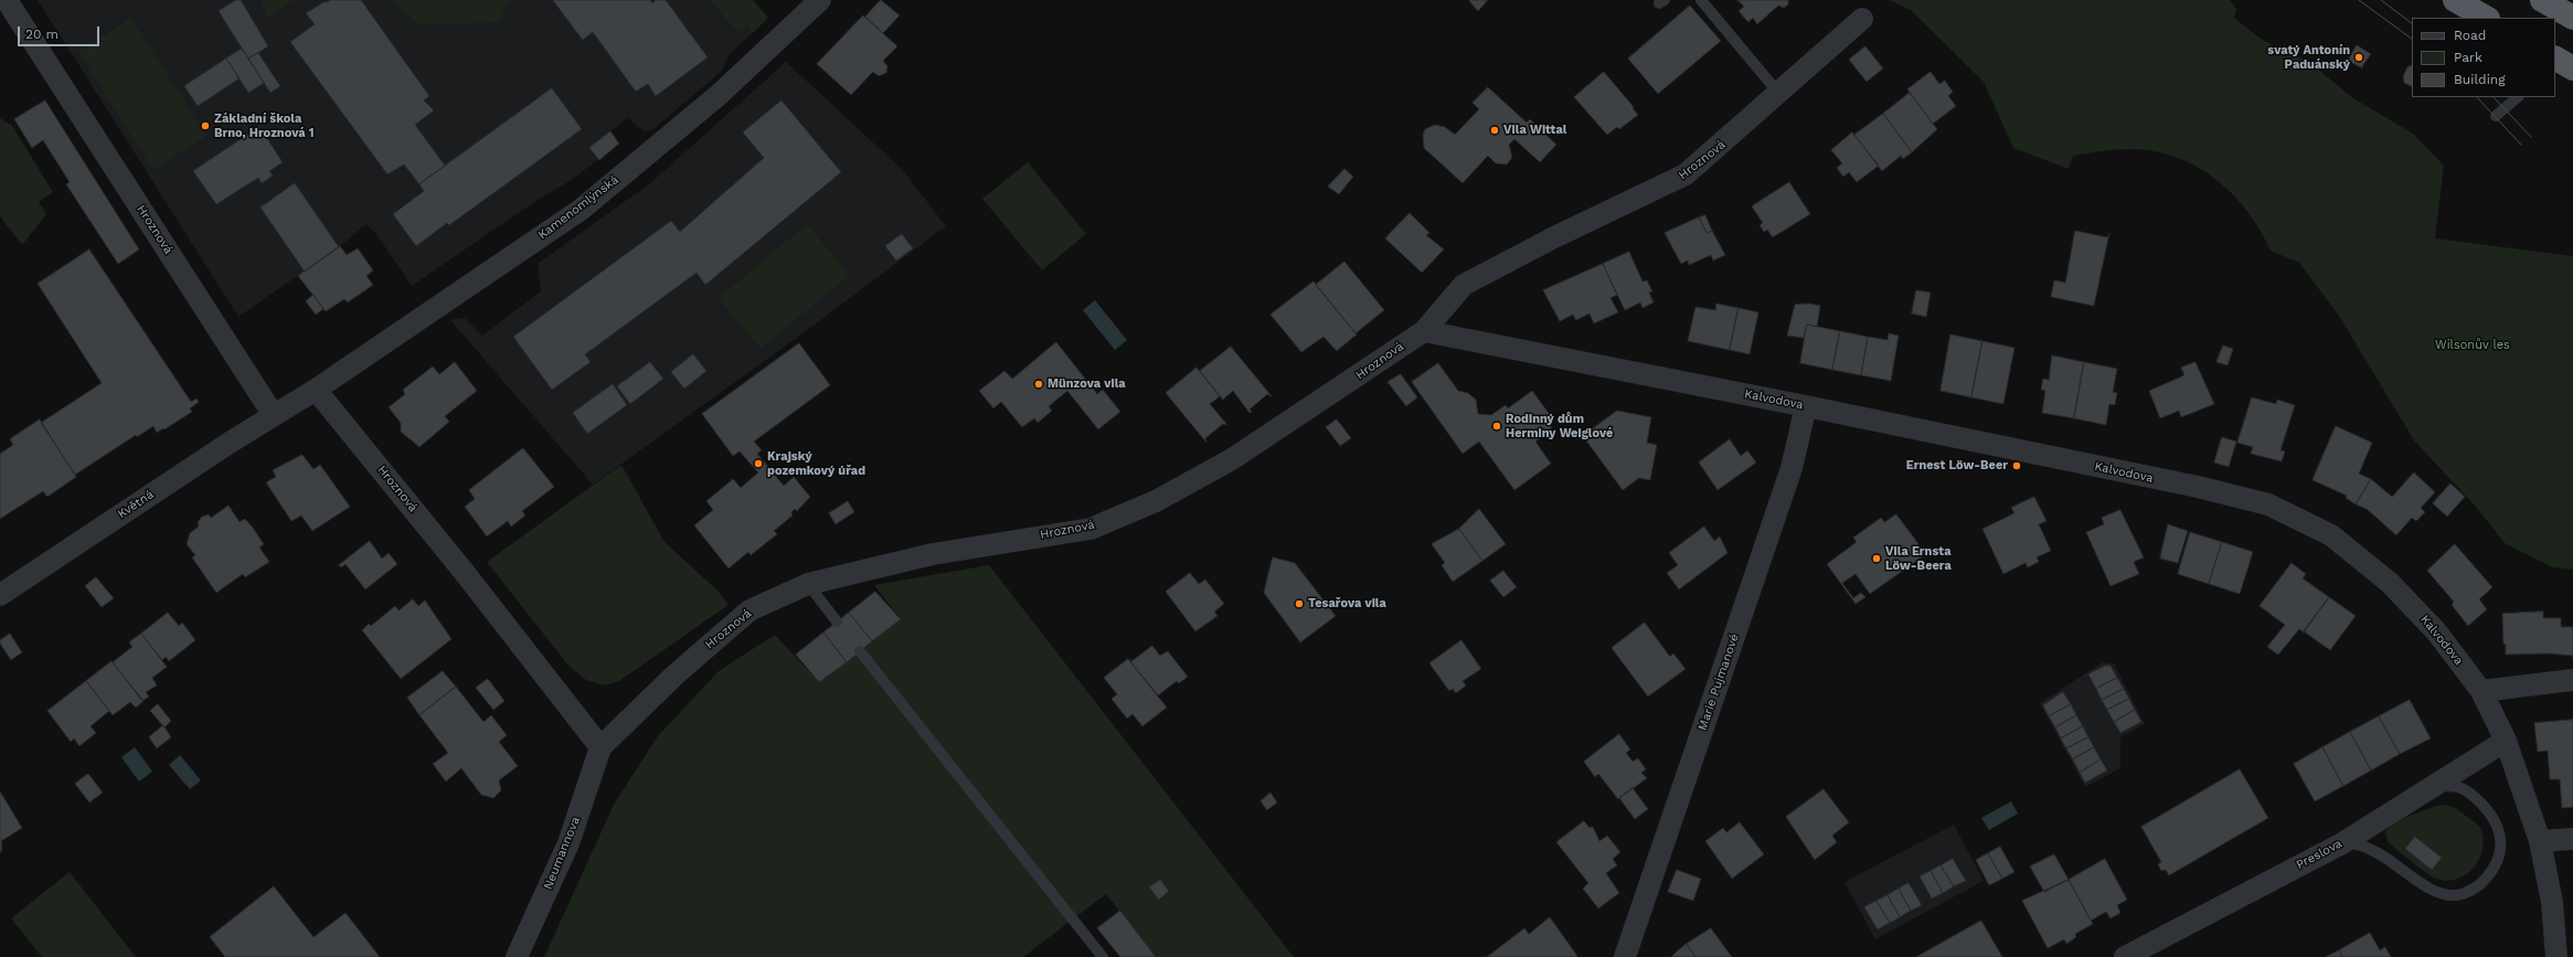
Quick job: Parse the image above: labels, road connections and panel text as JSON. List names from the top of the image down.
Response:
{
  "streets": {
    "street": [
      "Hroznová",
      "Kamenomlýnská",
      "Kalvodova",
      "Květná",
      "Marie Pujmanové",
      "Neumannova",
      "Preslova"
    ]
  },
  "crossings": [
    ["Hroznová", "Kamenomlýnská"],
    ["Hroznová", "Kalvodova"],
    ["Hroznová", "Květná"],
    ["Hroznová", "Neumannova"],
    ["Kalvodova", "Marie Pujmanové"],
    ["Kalvodova", "Preslova"]
  ],
  "parks": ["Wilsonův les"],
  "places": [
    "svatý Antonín Paduánský",
    "Základní škola Brno, Hroznová 1",
    "Vila Wittal",
    "Münzova vila",
    "Rodinný dům Herminy Weiglové",
    "Krajský pozemkový úřad",
    "Ernest Löw-Beer",
    "Vila Ernsta Löw-Beera",
    "Tesařova vila"
  ],
  "legend": ["Road", "Park", "Building"],
  "scale_bar": "20 m"
}
